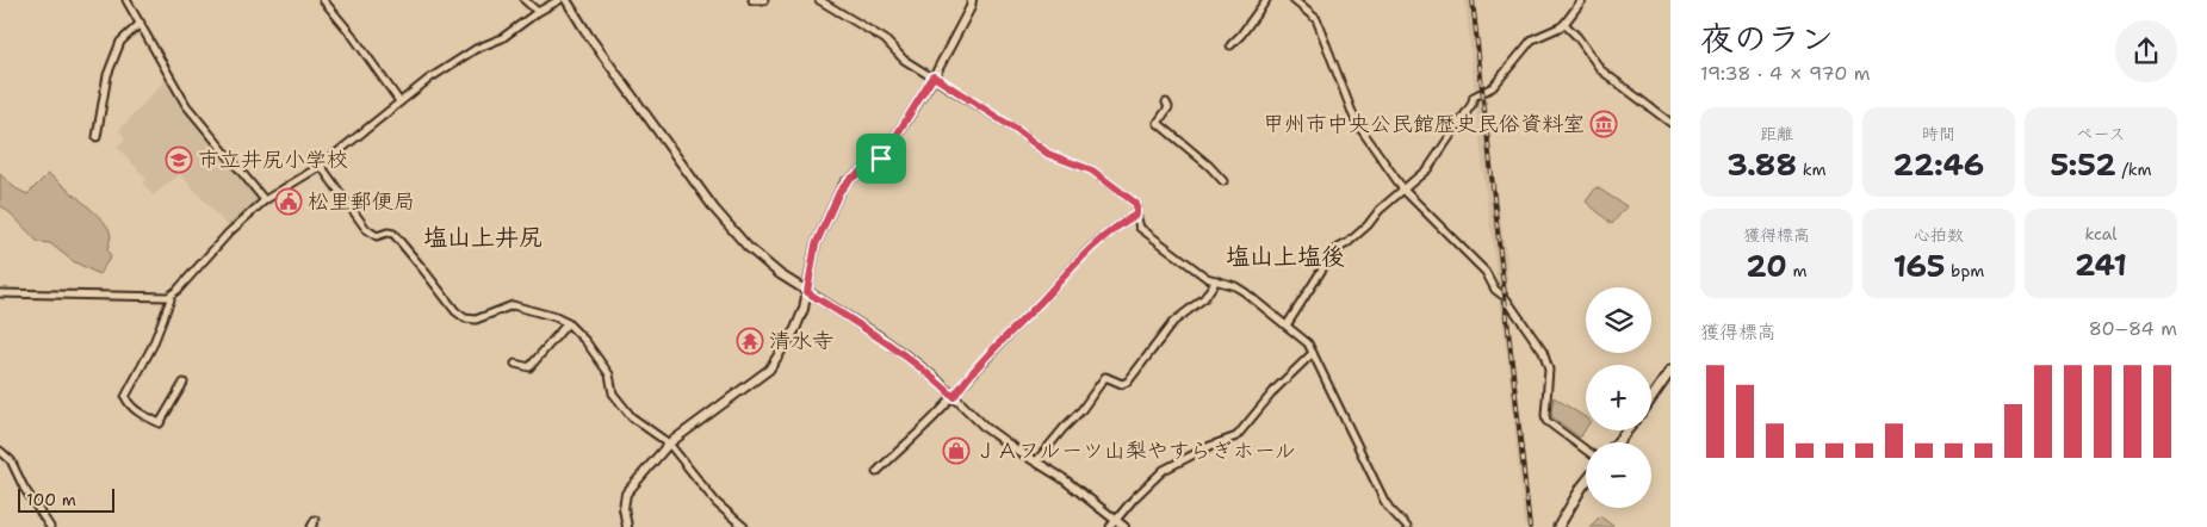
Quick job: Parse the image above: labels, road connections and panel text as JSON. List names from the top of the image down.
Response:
{
  "districts": ["塩山上井尻", "塩山上塩後"],
  "places": {
    "museum": ["甲州市中央公民館歴史民俗資料室"],
    "school or university": ["市立井尻小学校"],
    "public building": ["松里郵便局"],
    "temple": ["清水寺"],
    "shop": ["ＪＡフルーツ山梨やすらぎホール"]
  },
  "scale_bar": "100 m",
  "page": {
    "heading": ["夜のラン", "19:38 · 4 × 970 m"],
    "stats": [
      ["距離", "3.88 km"],
      ["時間", "22:46"],
      ["ペース", "5:52 /km"],
      ["獲得標高", "20 m"],
      ["心拍数", "165 bpm"],
      ["kcal", "241"]
    ],
    "map_buttons": ["+", "−"],
    "chart": ["獲得標高", "80–84 m"],
    "scale": "100 m"
  }
}
